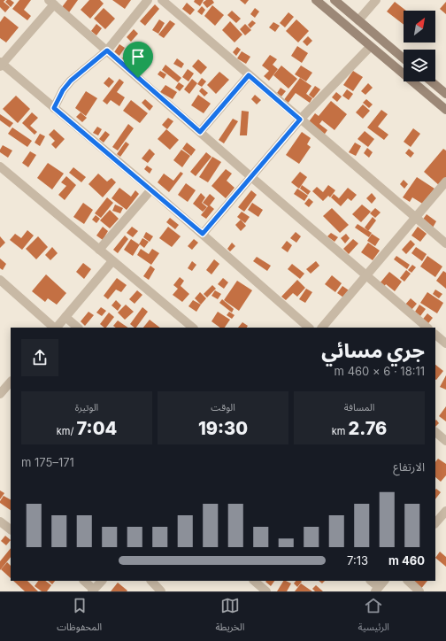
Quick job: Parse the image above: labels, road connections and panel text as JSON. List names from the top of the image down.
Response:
{
  "north": "top right",
  "page": {
    "heading": ["جري مسائي", "18:11 · 6 × 460 m"],
    "stats": [
      ["المسافة", "2.76 km"],
      ["الوقت", "19:30"],
      ["الوتيرة", "7:04 /km"]
    ],
    "chart": ["الارتفاع", "171–175 m"],
    "list": [
      {
        "name": "460 m",
        "note": "7:13"
      }
    ],
    "tabs": ["الرئيسية", "الخريطة", "المحفوظات"]
  }
}
